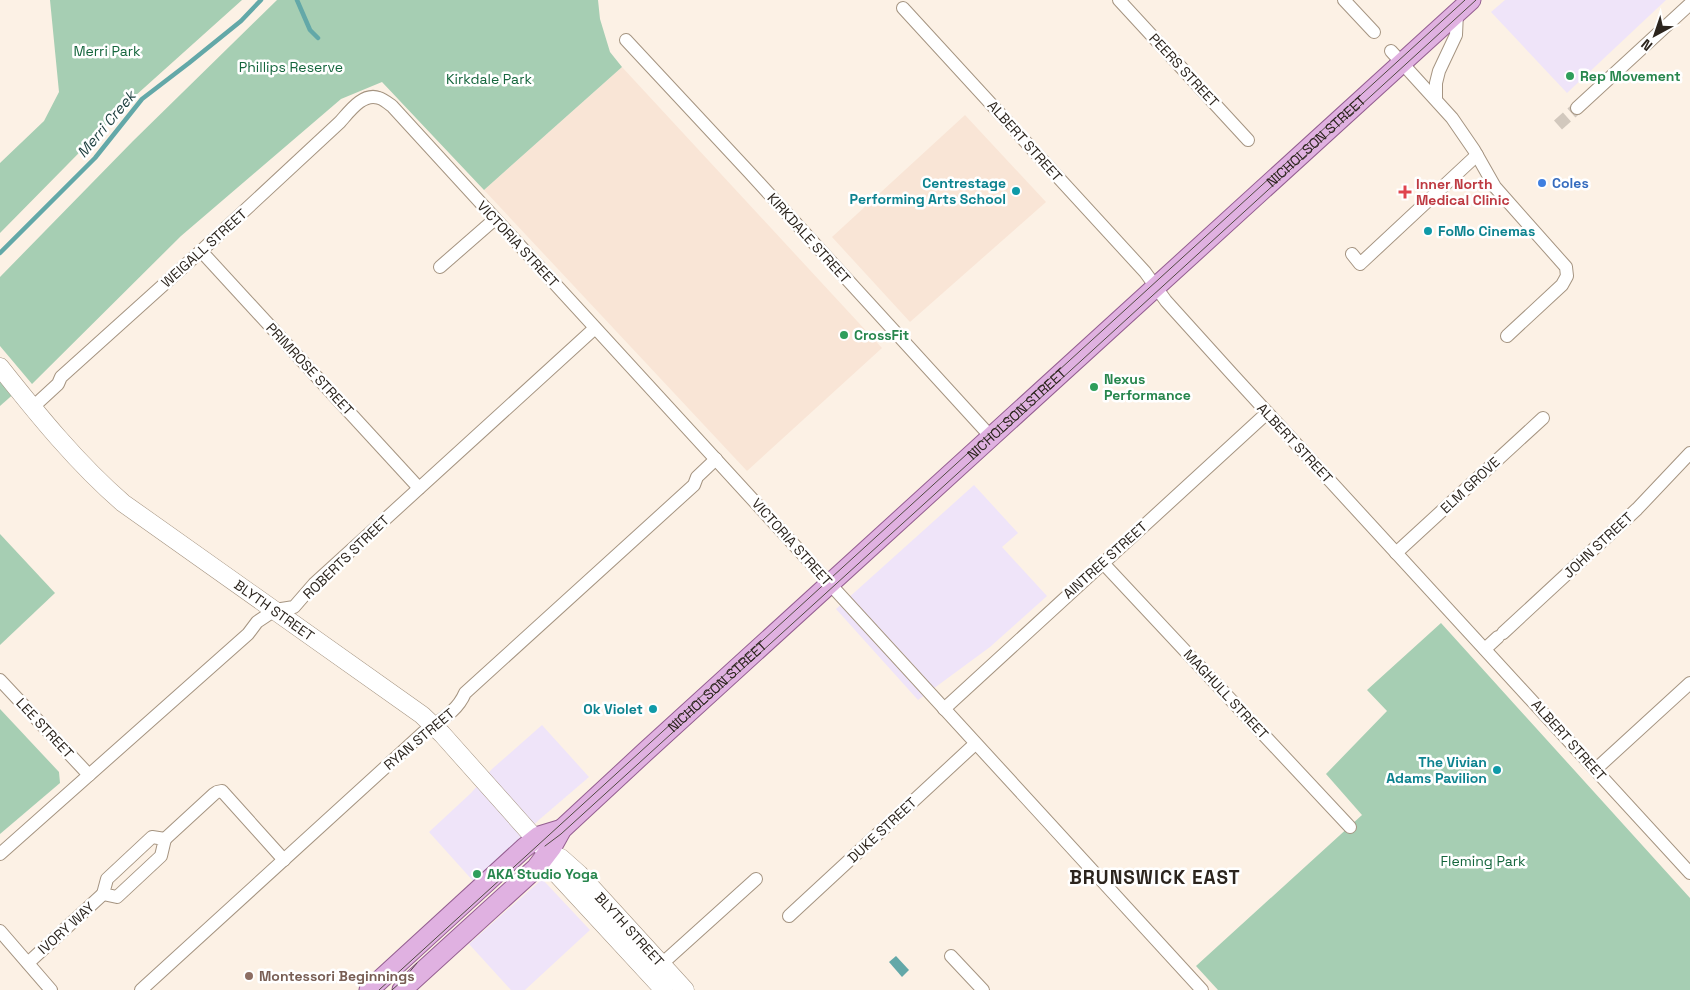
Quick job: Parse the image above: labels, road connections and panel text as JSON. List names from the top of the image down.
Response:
{
  "streets": {
    "main road": ["NICHOLSON STREET"],
    "street": [
      "PEERS STREET",
      "ALBERT STREET",
      "KIRKDALE STREET",
      "VICTORIA STREET",
      "WEIGALL STREET",
      "PRIMROSE STREET",
      "ELM GROVE",
      "JOHN STREET",
      "ROBERTS STREET",
      "AINTREE STREET",
      "BLYTH STREET",
      "MAGHULL STREET",
      "LEE STREET",
      "RYAN STREET",
      "DUKE STREET",
      "IVORY WAY"
    ]
  },
  "crossings": [
    ["ALBERT STREET", "NICHOLSON STREET"],
    ["ALBERT STREET", "ELM GROVE"],
    ["ALBERT STREET", "JOHN STREET"],
    ["ALBERT STREET", "AINTREE STREET"],
    ["NICHOLSON STREET", "KIRKDALE STREET"],
    ["NICHOLSON STREET", "VICTORIA STREET"],
    ["NICHOLSON STREET", "BLYTH STREET"],
    ["VICTORIA STREET", "WEIGALL STREET"],
    ["VICTORIA STREET", "ROBERTS STREET"],
    ["VICTORIA STREET", "AINTREE STREET"],
    ["VICTORIA STREET", "RYAN STREET"],
    ["VICTORIA STREET", "DUKE STREET"],
    ["WEIGALL STREET", "PRIMROSE STREET"],
    ["WEIGALL STREET", "BLYTH STREET"],
    ["PRIMROSE STREET", "ROBERTS STREET"],
    ["ROBERTS STREET", "BLYTH STREET"],
    ["ROBERTS STREET", "LEE STREET"],
    ["AINTREE STREET", "MAGHULL STREET"],
    ["BLYTH STREET", "RYAN STREET"],
    ["RYAN STREET", "IVORY WAY"]
  ],
  "districts": ["BRUNSWICK EAST"],
  "water": ["Merri Creek"],
  "parks": [
    "Merri Park",
    "Phillips Reserve",
    "Kirkdale Park",
    "Fleming Park"
  ],
  "places": {
    "other": [
      "Rep Movement",
      "Coles",
      "Centrestage Performing Arts School",
      "FoMo Cinemas",
      "CrossFit",
      "Nexus Performance",
      "Ok Violet",
      "The Vivian Adams Pavilion",
      "AKA Studio Yoga",
      "Montessori Beginnings"
    ],
    "health": ["Inner North Medical Clinic"]
  },
  "north": "bottom left"
}
